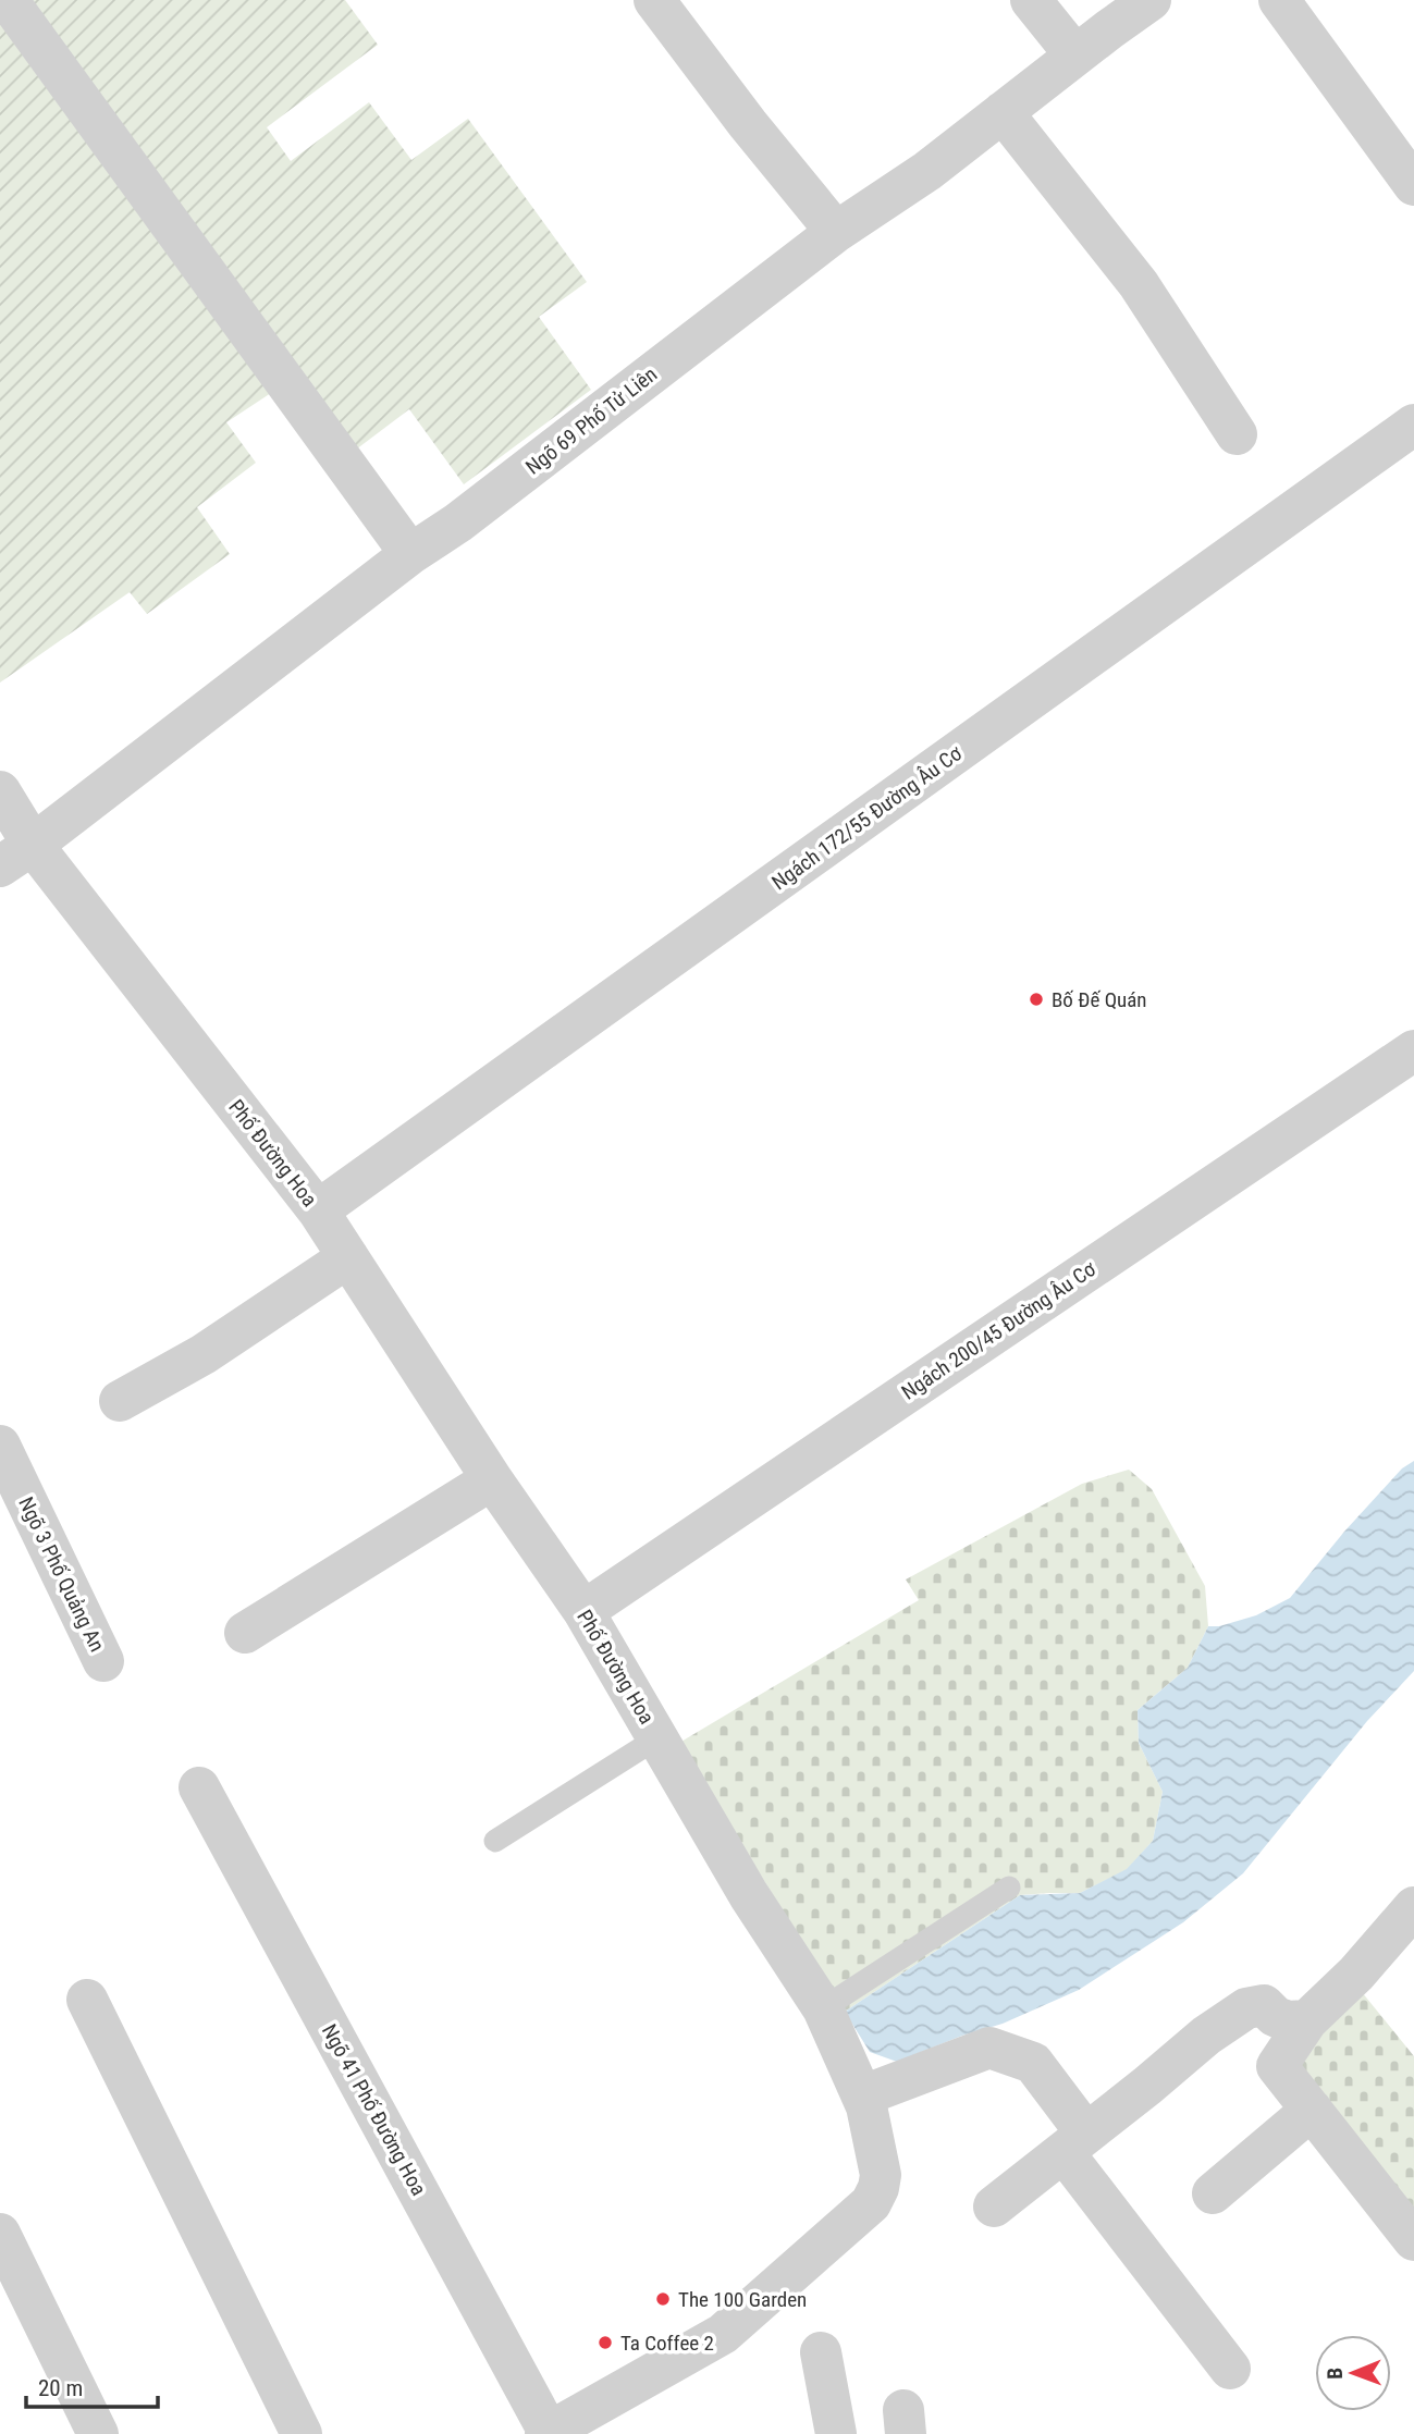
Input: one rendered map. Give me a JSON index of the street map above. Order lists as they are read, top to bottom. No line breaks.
{"streets":{"street":["Ngõ 69 Phố Tử Liên","Ngách 172/55 Đường Âu Cơ","Phố Đường Hoa","Ngách 200/45 Đường Âu Cơ","Ngõ 3 Phố Quảng An","Ngõ 41 Phố Đường Hoa"]},"crossings":[["Ngõ 69 Phố Tử Liên","Phố Đường Hoa"],["Ngách 172/55 Đường Âu Cơ","Phố Đường Hoa"],["Phố Đường Hoa","Ngách 200/45 Đường Âu Cơ"],["Phố Đường Hoa","Ngõ 41 Phố Đường Hoa"]],"places":["Bố Đế Quán","The 100 Garden","Ta Coffee 2"],"scale_bar":"20 m","north":"left"}
